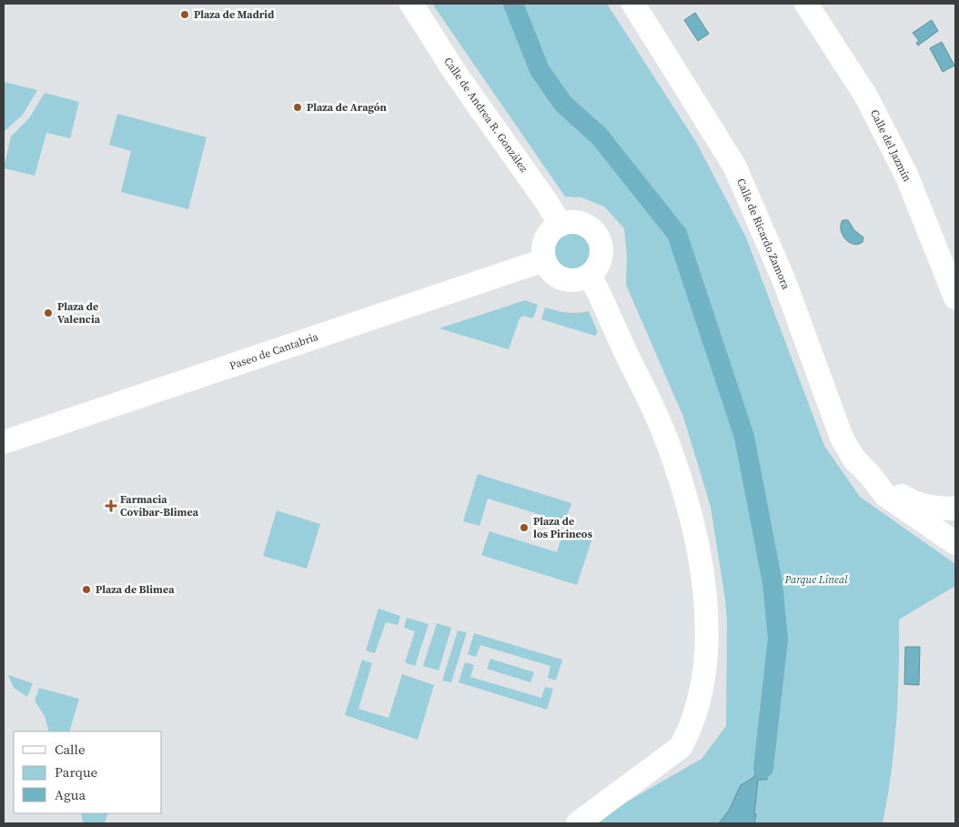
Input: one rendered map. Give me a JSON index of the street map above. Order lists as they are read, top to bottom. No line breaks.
{"streets":{"street":["Calle de Andrea R. González","Calle del Jazmín","Calle de Ricardo Zamora","Paseo de Cantabria"]},"crossings":[["Calle de Andrea R. González","Paseo de Cantabria"]],"parks":["Parque Lineal"],"places":{"other":["Plaza de Madrid","Plaza de Aragón","Plaza de Valencia","Plaza de los Pirineos","Plaza de Blimea"],"health":["Farmacia Covibar-Blimea"]},"legend":["Calle","Parque","Agua"]}
